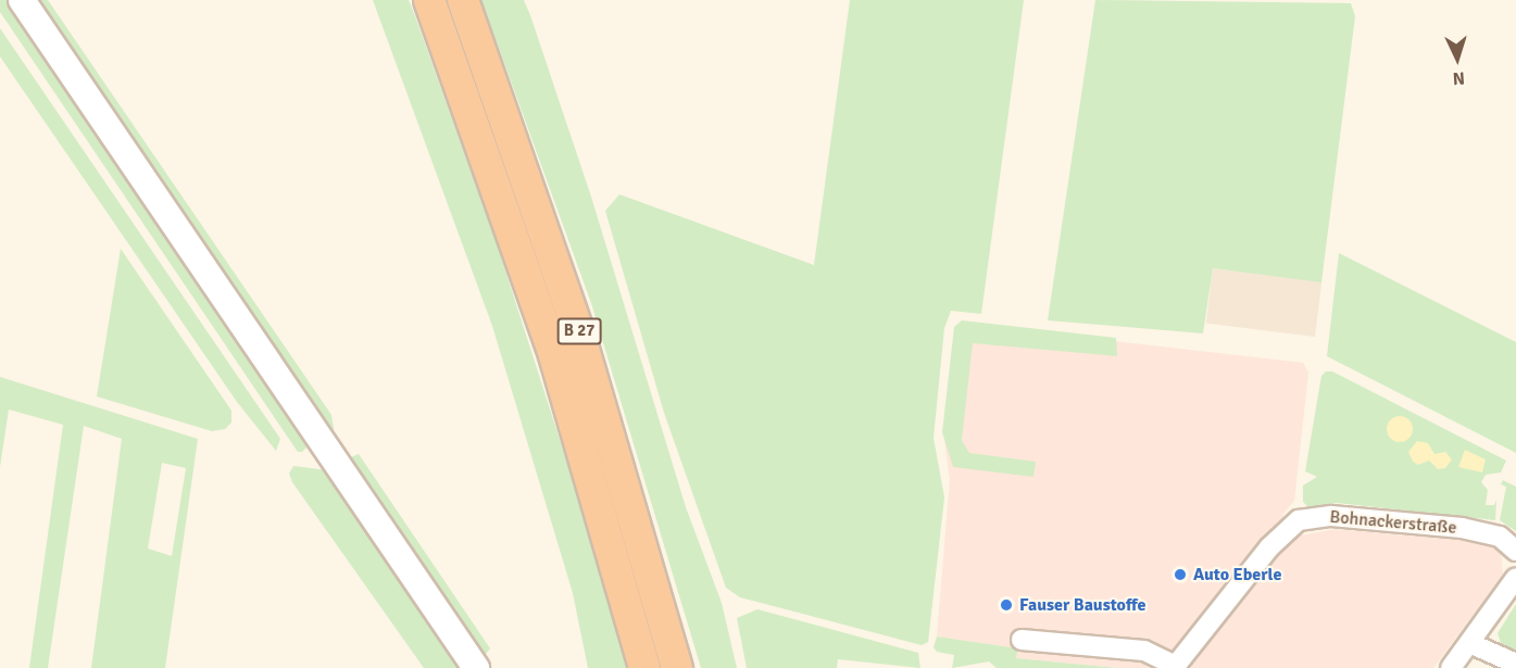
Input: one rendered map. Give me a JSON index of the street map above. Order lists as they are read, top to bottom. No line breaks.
{"streets":{"highway":["B 27"],"street":["Bohnackerstraße"]},"places":["Auto Eberle","Fauser Baustoffe"],"north":"bottom"}
